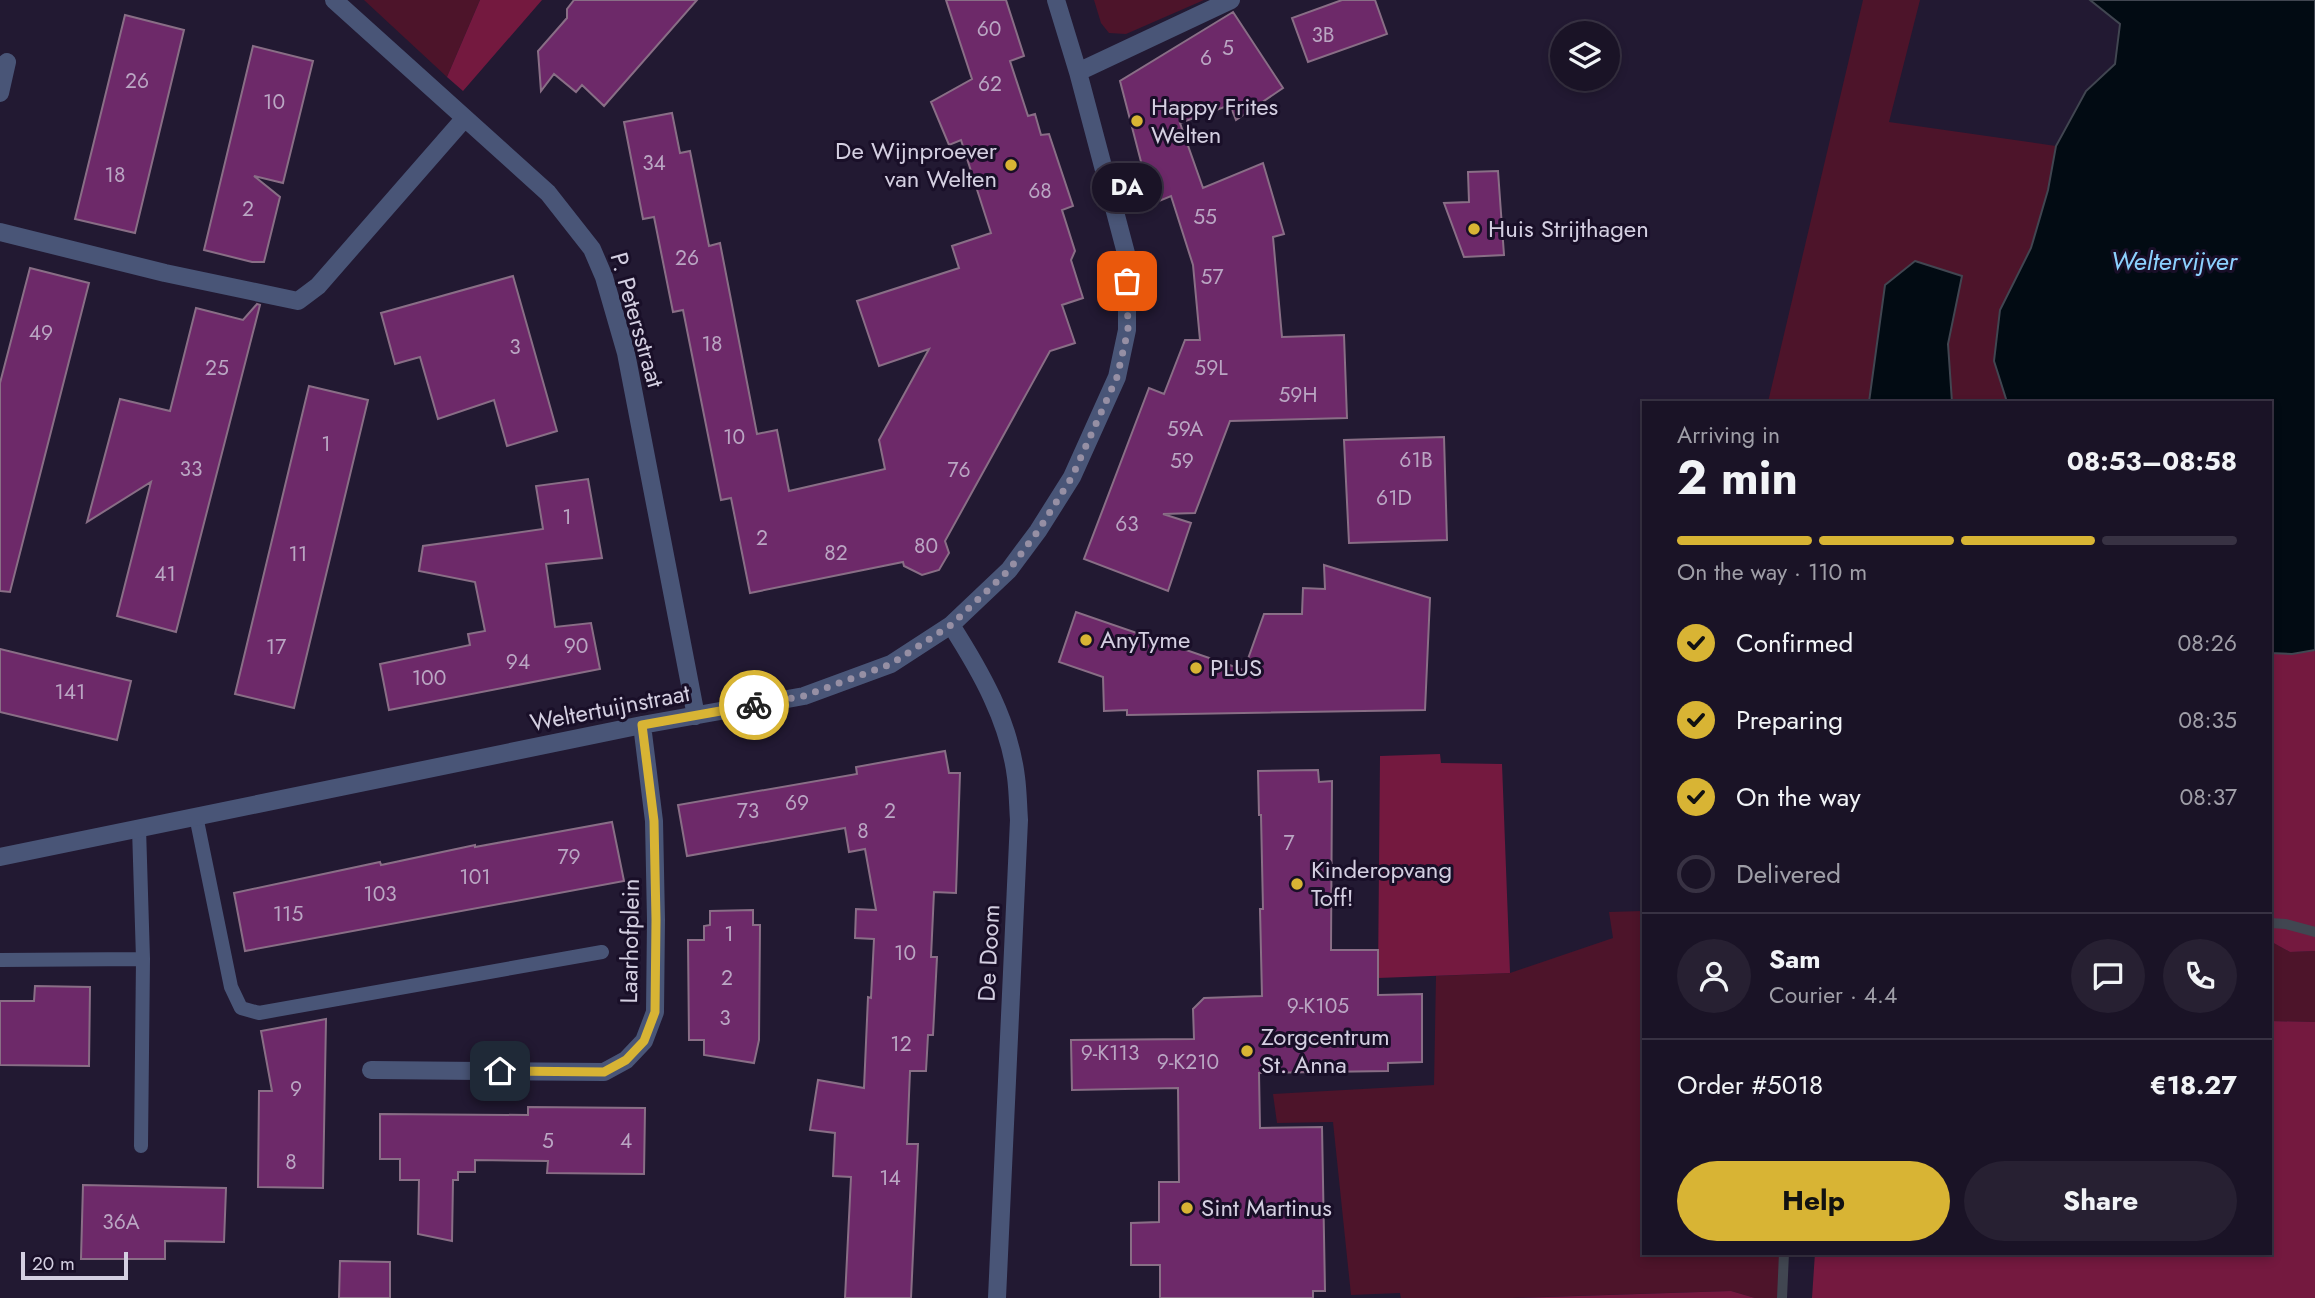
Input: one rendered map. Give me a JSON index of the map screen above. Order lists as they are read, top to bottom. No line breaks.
{"streets":{"street":["P. Petersstraat","Weltertuijnstraat","Laarhofplein","De Doom"]},"crossings":[["P. Petersstraat","Weltertuijnstraat"],["Weltertuijnstraat","Laarhofplein"],["Weltertuijnstraat","De Doom"]],"water":["Weltervijver"],"places":["Happy Frites Welten","De Wijnproever van Welten","Huis Strijthagen","DA","AnyTyme","PLUS","Kinderopvang Toff!","Zorgcentrum St. Anna","Sint Martinus"],"house_numbers":["60","3B","5","6","26","62","10","34","18","68","2","55","26","57","49","18","3","25","59L","59H","59A","10","1","61B","59","33","76","61D","1","63","2","80","82","11","41","90","17","94","100","141","69","73","2","8","7","79","101","103","115","1","10","2","9-K105","3","12","9-K113","9-K210","9","5","4","8","14","36A"],"scale_bar":"20 m","page":{"bubble":"DA","heading":["2 min","Arriving in","08:53–08:58"],"panel":["Sam","Courier · 4.4","Order #5018","€18.27"],"bar":"On the way · 110 m","list":[["Confirmed","08:26"],["Preparing","08:35"],["On the way","08:37"],"Delivered"],"buttons":["Help","Share"],"scale":"20 m"}}
